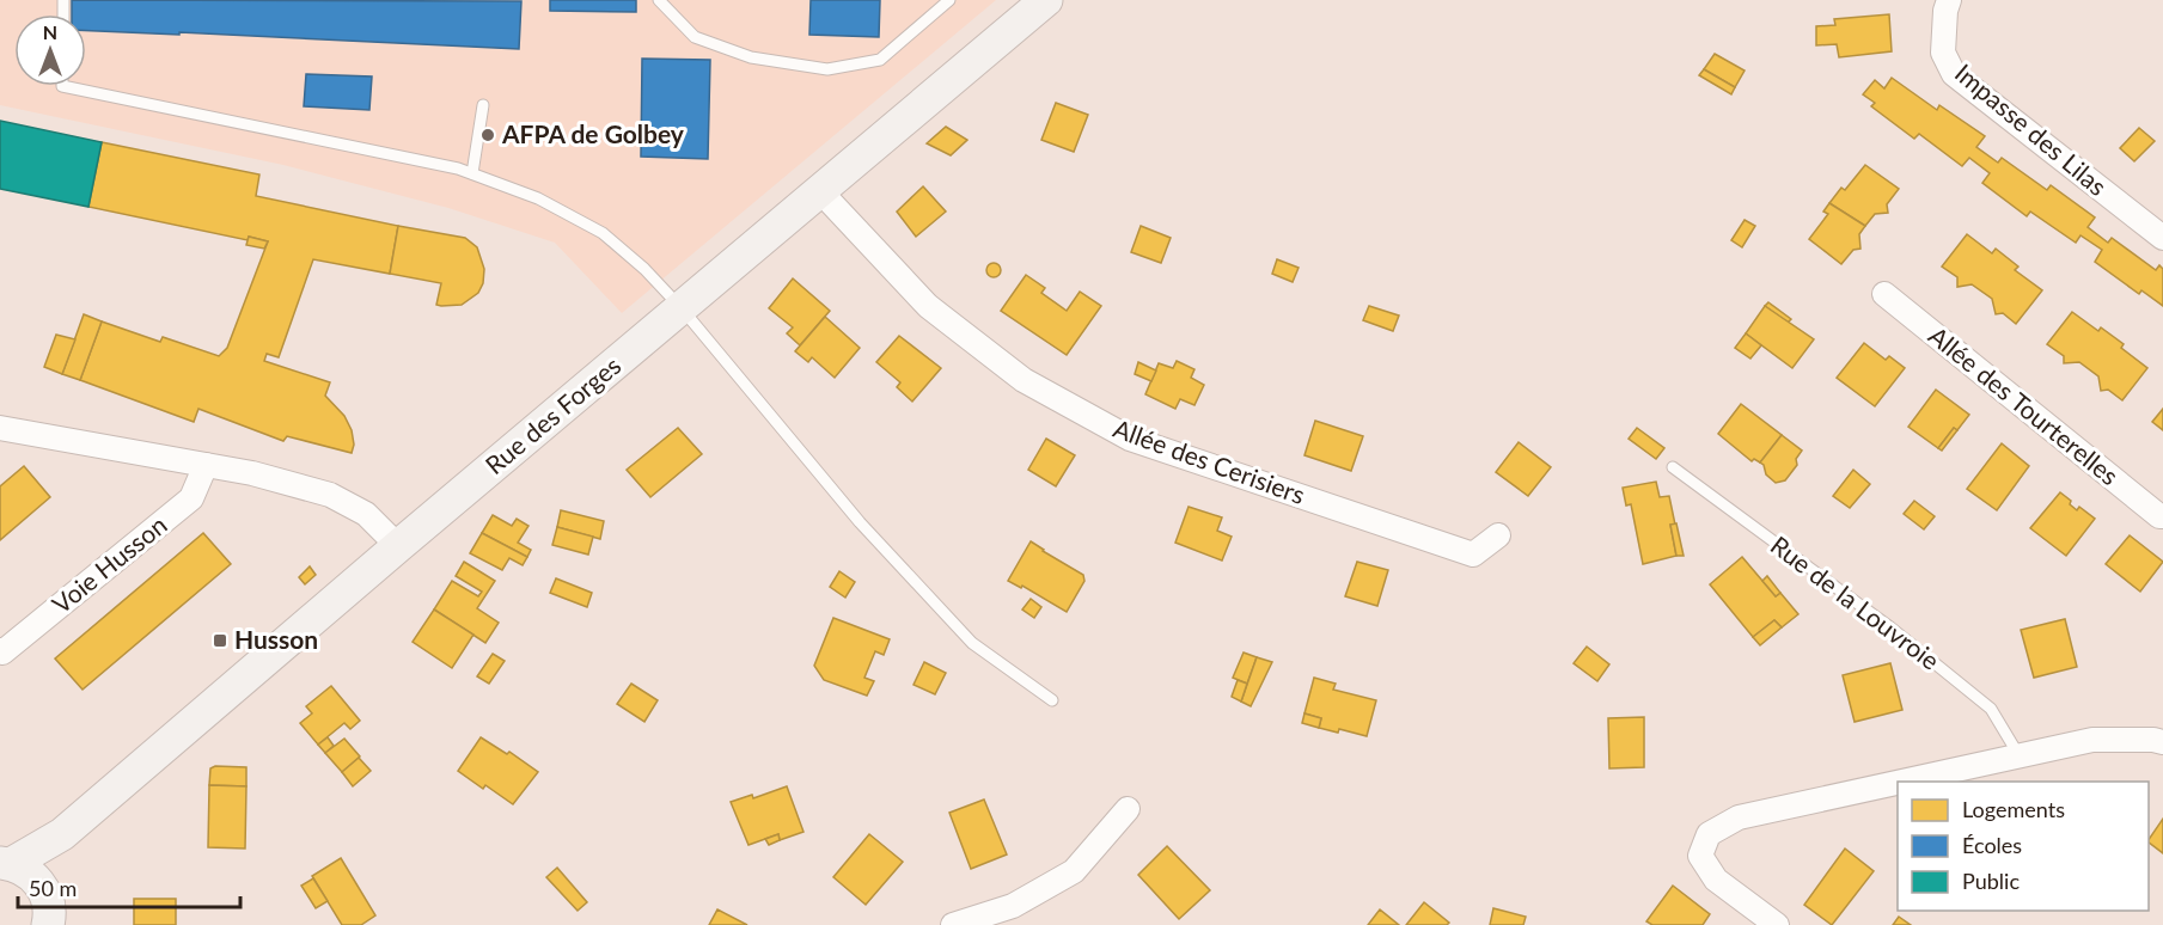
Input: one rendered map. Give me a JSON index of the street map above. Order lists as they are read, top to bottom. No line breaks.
{"streets":{"main road":["Rue des Forges"],"street":["Impasse des Lilas","Allée des Tourterelles","Allée des Cerisiers","Voie Husson"],"lane":["Rue de la Louvroie"]},"crossings":[["Rue des Forges","Allée des Cerisiers"]],"places":{"other":["AFPA de Golbey"],"transit":["Husson"]},"legend":["Logements","Écoles","Public"],"scale_bar":"50 m","north":"top"}
